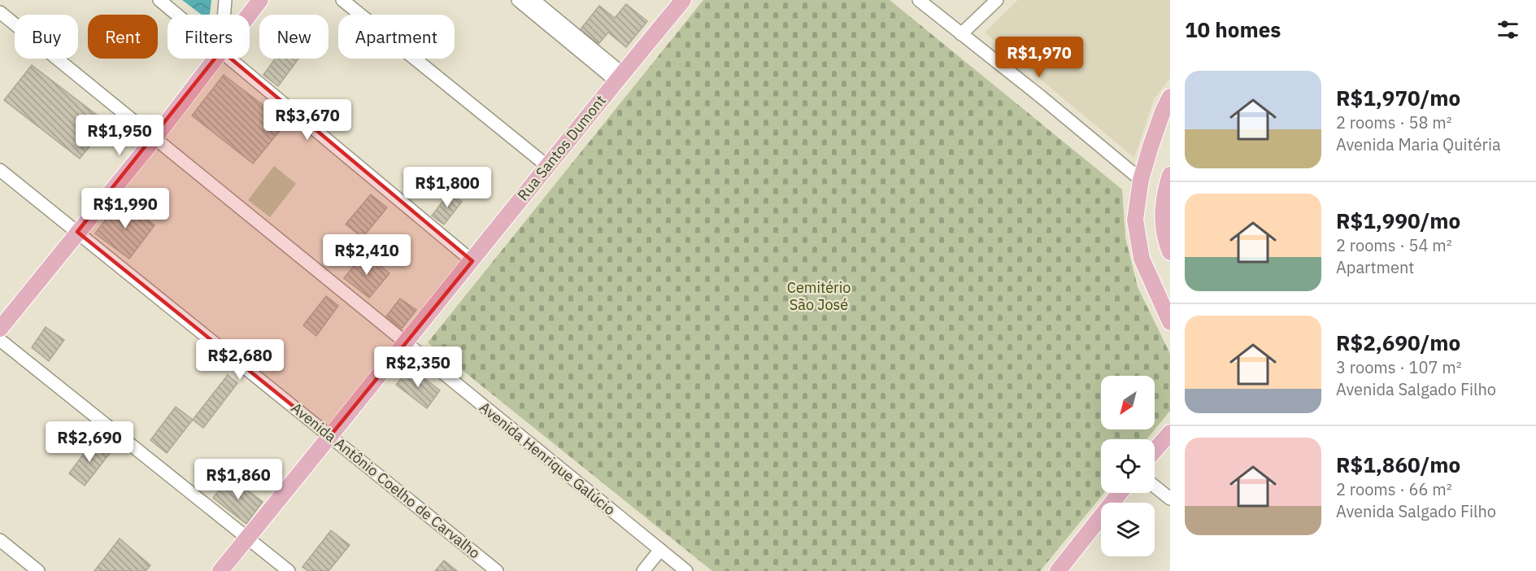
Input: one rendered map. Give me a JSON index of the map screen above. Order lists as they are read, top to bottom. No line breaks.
{"streets":{"main road":["Rua Santos Dumont"],"street":["Avenida Henrique Galúcio","Avenida Antônio Coelho de Carvalho"]},"crossings":[["Rua Santos Dumont","Avenida Henrique Galúcio"],["Rua Santos Dumont","Avenida Antônio Coelho de Carvalho"]],"parks":["Cemitério São José"],"north":"bottom left","page":{"heading":"10 homes","chip":["Buy","Rent","Filters","New","Apartment"],"price":["R$1,970","R$3,670","R$1,950","R$1,800","R$1,990","R$2,410","R$2,680","R$2,350","R$2,690","R$1,860"],"list":[{"name":"R$1,970/mo","note":"2 rooms · 58 m² · Avenida Maria Quitéria"},{"name":"R$1,990/mo","note":"2 rooms · 54 m² · Apartment"},{"name":"R$2,690/mo","note":"3 rooms · 107 m² · Avenida Salgado Filho"},{"name":"R$1,860/mo","note":"2 rooms · 66 m² · Avenida Salgado Filho"}]}}
